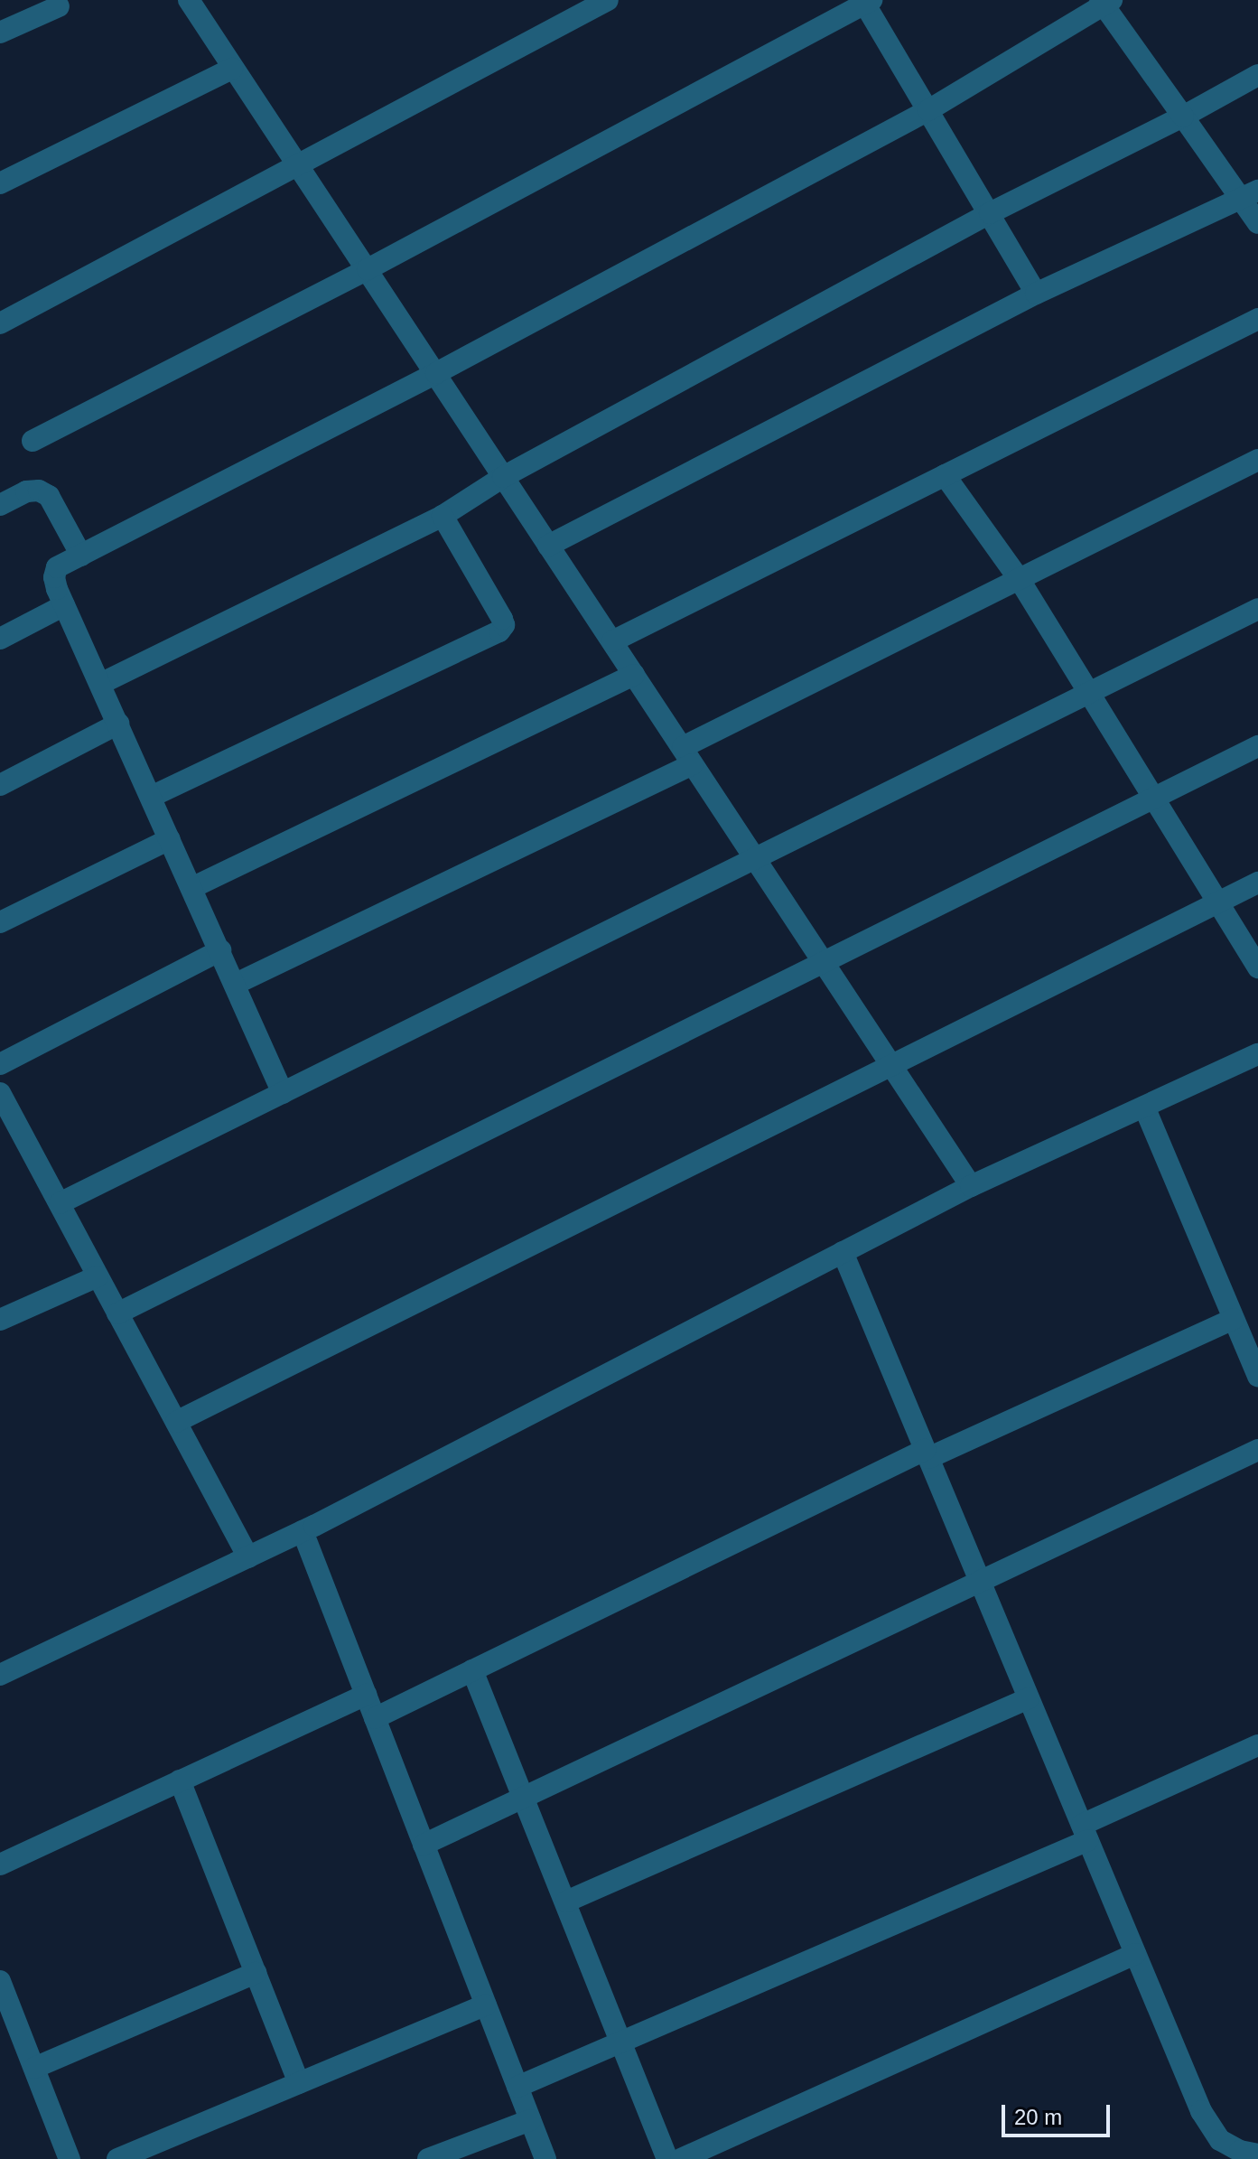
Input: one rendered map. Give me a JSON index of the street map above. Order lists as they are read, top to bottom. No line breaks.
{"scale_bar":"20 m"}
